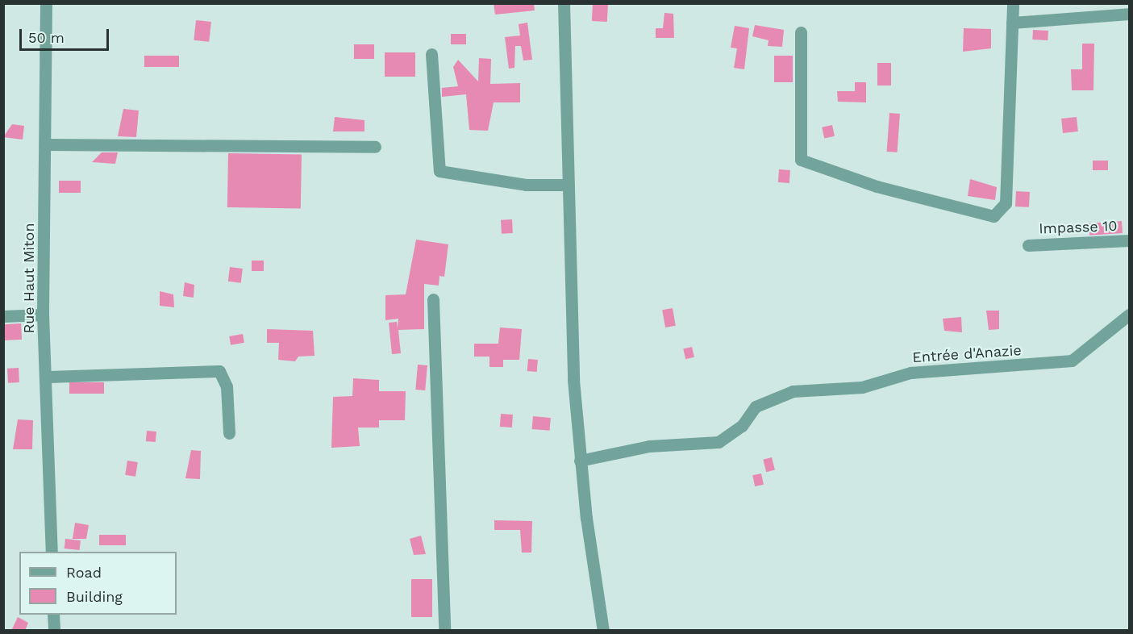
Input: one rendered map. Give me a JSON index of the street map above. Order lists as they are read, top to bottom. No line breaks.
{"streets":{"street":["Impasse 10","Rue Haut Miton","Entrée d'Anazie"]},"legend":["Road","Building"],"scale_bar":"50 m"}
